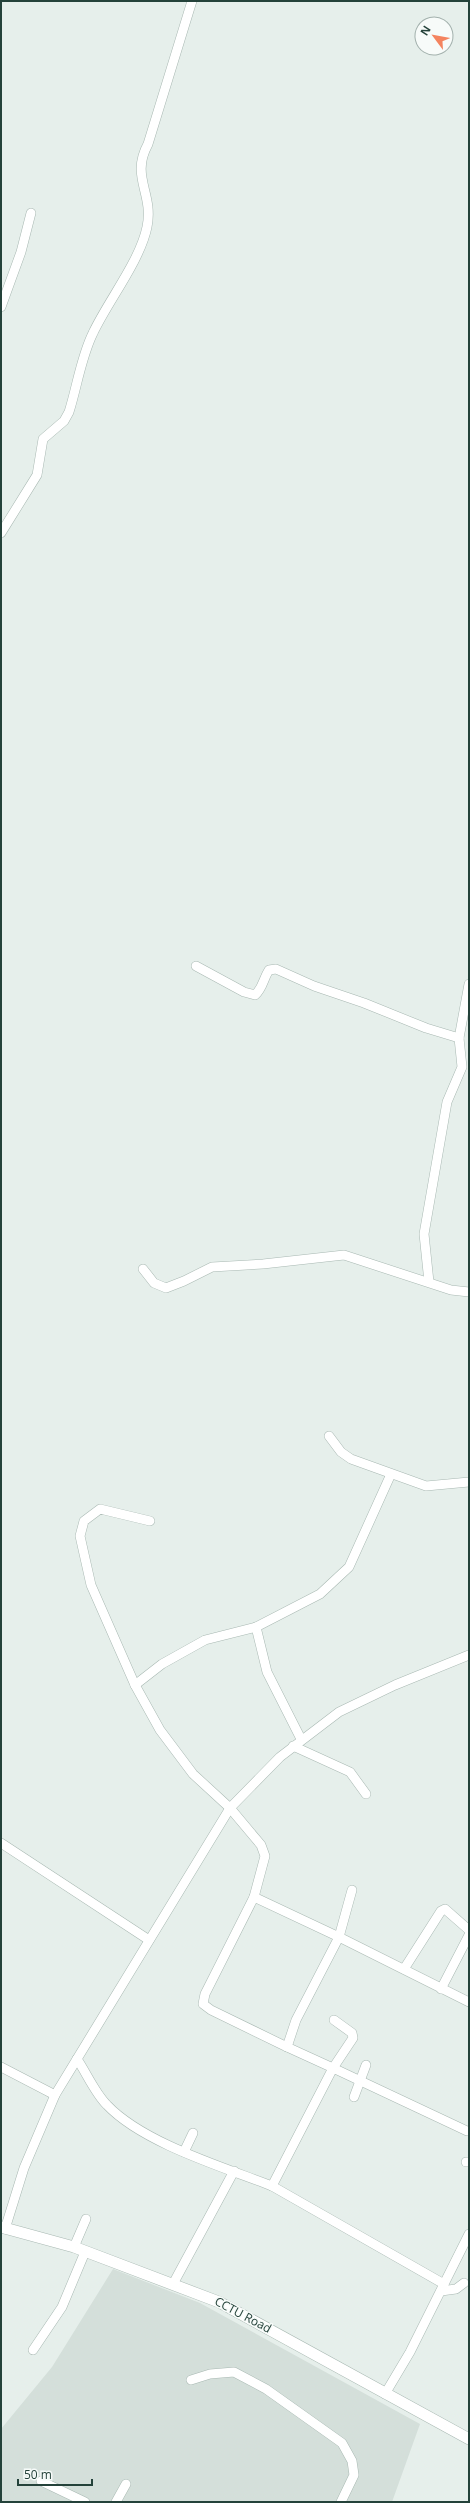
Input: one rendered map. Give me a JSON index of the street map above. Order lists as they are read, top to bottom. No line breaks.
{"streets":{"street":["CCTU Road"]},"scale_bar":"50 m","north":"top left"}
